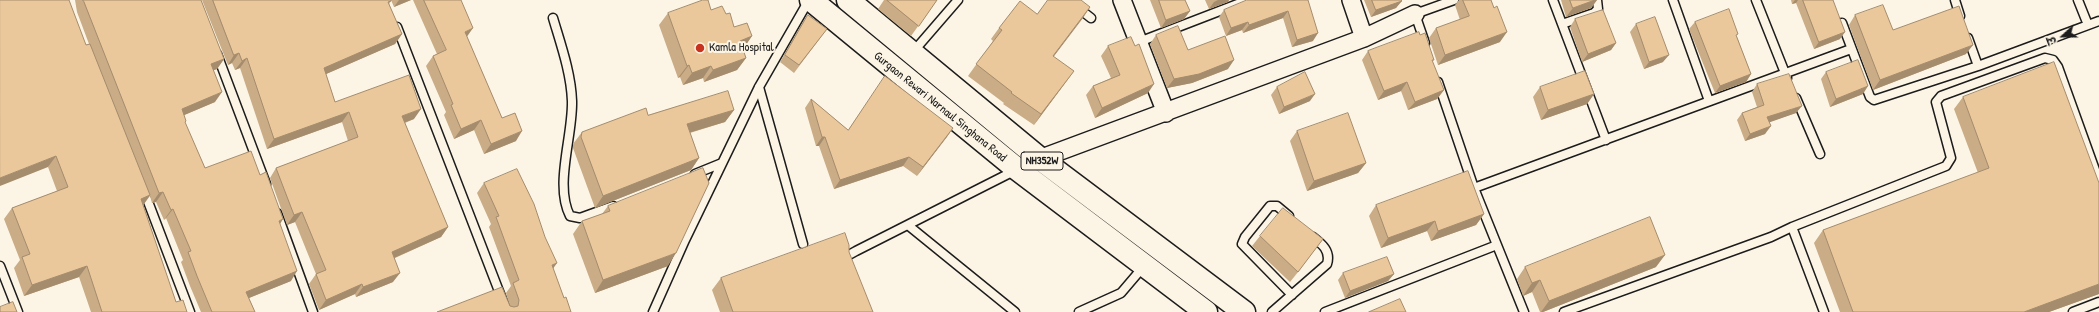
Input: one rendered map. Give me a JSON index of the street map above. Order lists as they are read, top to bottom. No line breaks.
{"streets":{"highway":["Gurgaon Rewari Narnaul Singhana Road","NH352W"]},"crossings":[["Gurgaon Rewari Narnaul Singhana Road","NH352W"]],"places":["Kamla Hospital"],"north":"left"}
